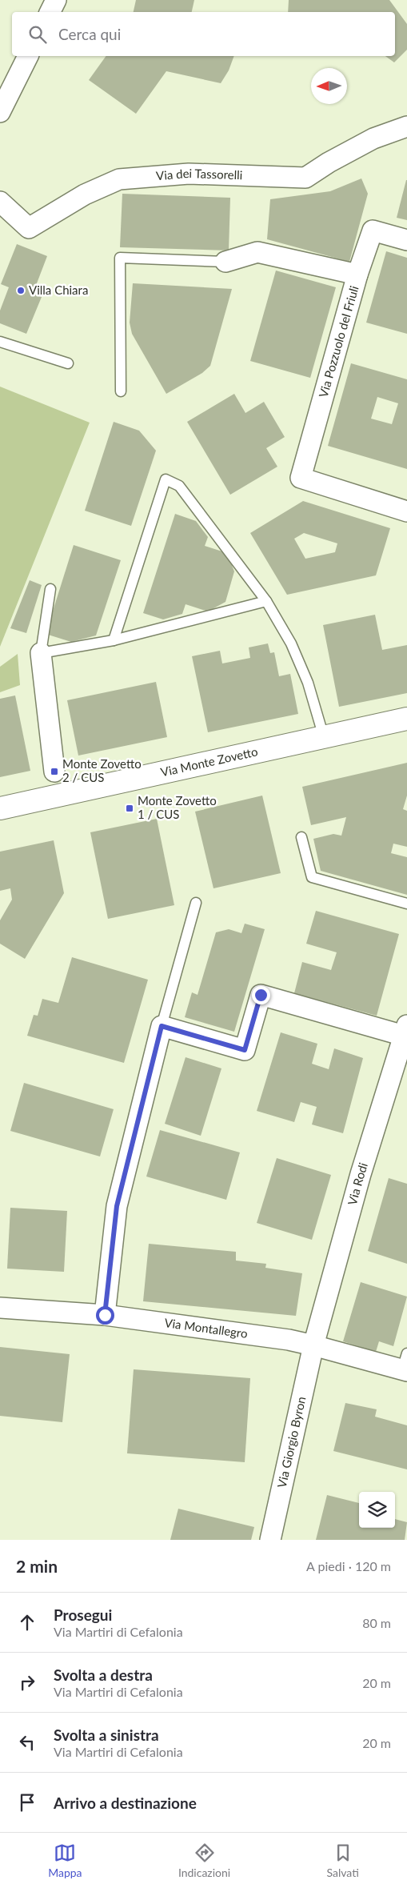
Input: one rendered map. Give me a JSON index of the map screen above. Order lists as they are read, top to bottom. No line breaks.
{"streets":{"street":["Via dei Tassorelli","Via Pozzuolo del Friuli","Via Monte Zovetto","Via Rodi","Via Montallegro","Via Giorgio Byron"]},"crossings":[["Via Rodi","Via Montallegro"],["Via Rodi","Via Giorgio Byron"],["Via Montallegro","Via Giorgio Byron"]],"places":{"other":["Villa Chiara"],"transit":["Monte Zovetto 2 / CUS","Monte Zovetto 1 / CUS"]},"north":"left","page":{"search":"Cerca qui","heading":["2 min","A piedi · 120 m"],"list":[["Prosegui","Via Martiri di Cefalonia","80 m"],["Svolta a destra","Via Martiri di Cefalonia","20 m"],["Svolta a sinistra","Via Martiri di Cefalonia","20 m"],"Arrivo a destinazione"],"nav":["Mappa","Indicazioni","Salvati"]}}
